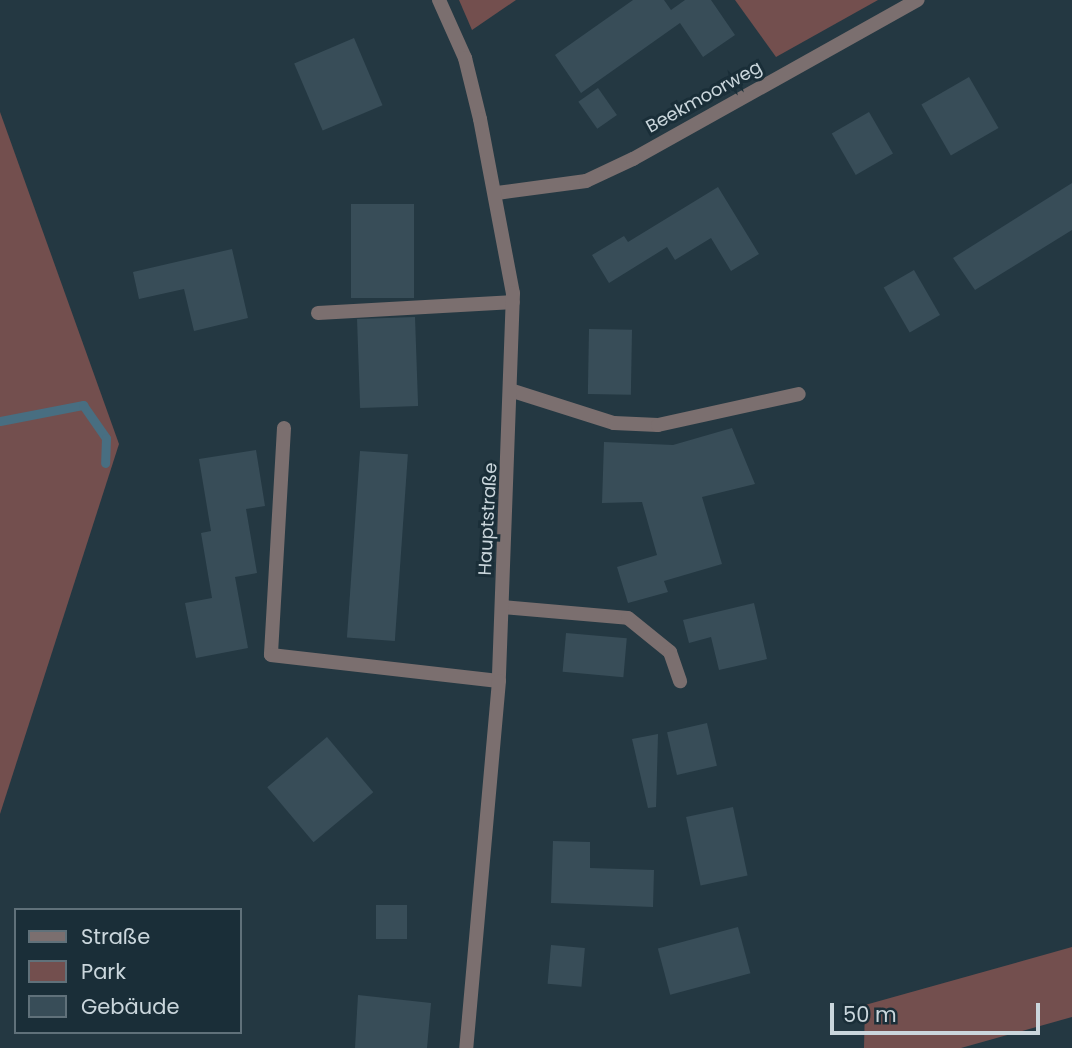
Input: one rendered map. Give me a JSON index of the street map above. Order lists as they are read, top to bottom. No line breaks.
{"streets":{"street":["Beekmoorweg","Hauptstraße"]},"crossings":[["Beekmoorweg","Hauptstraße"]],"legend":["Straße","Park","Gebäude"],"scale_bar":"50 m"}
